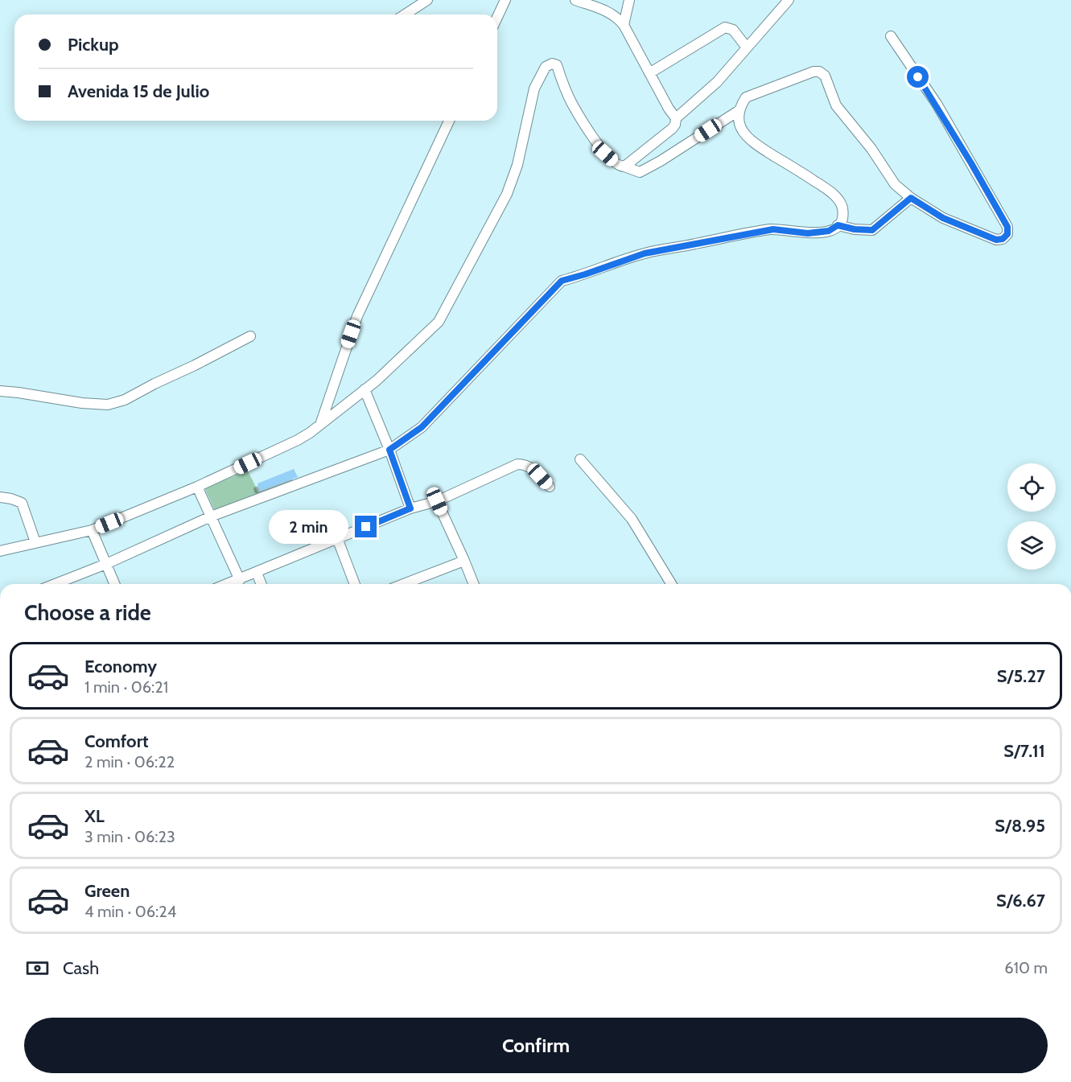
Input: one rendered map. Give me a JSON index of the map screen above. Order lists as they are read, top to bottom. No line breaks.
{"page":{"banner":["Pickup","Avenida 15 de Julio"],"bubble":"2 min","heading":"Choose a ride","list":[{"name":"Economy","note":"1 min · 06:21","value":"S/5.27"},{"name":"Comfort","note":"2 min · 06:22","value":"S/7.11"},{"name":"XL","note":"3 min · 06:23","value":"S/8.95"},{"name":"Green","note":"4 min · 06:24","value":"S/6.67"}],"pay":["Cash","610 m"],"buttons":"Confirm"}}
